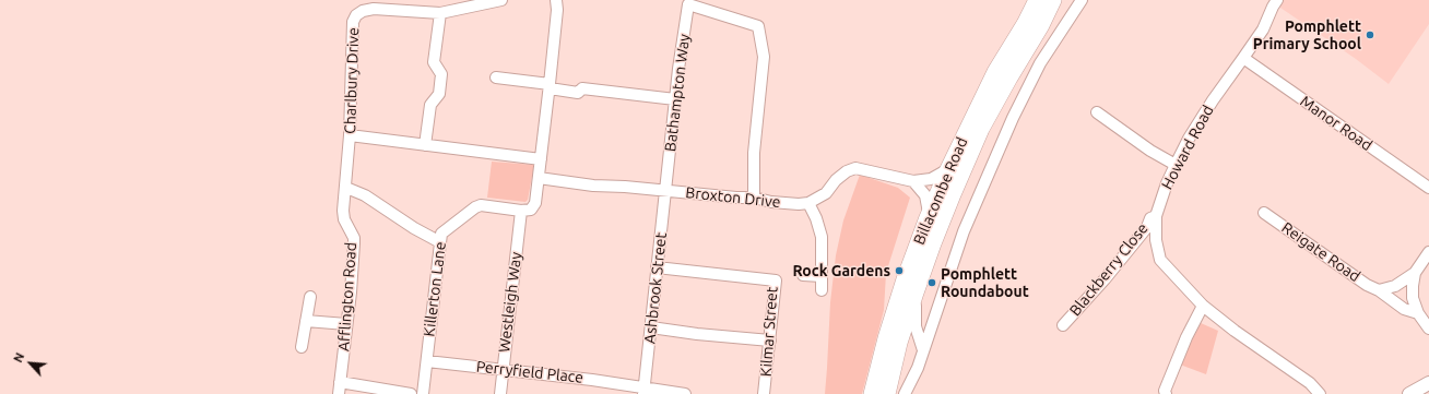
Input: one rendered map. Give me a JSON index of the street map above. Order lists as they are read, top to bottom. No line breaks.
{"streets":{"main road":["Billacombe Road"],"street":["Charlbury Drive","Bathampton Way","Manor Road","Howard Road","Broxton Drive","Reigate Road","Blackberry Close","Ashbrook Street","Killerton Lane","Afflington Road","Westleigh Way","Kilmar Street","Perryfield Place"]},"crossings":[["Charlbury Drive","Afflington Road"],["Bathampton Way","Broxton Drive"],["Bathampton Way","Ashbrook Street"],["Manor Road","Howard Road"],["Howard Road","Blackberry Close"],["Broxton Drive","Ashbrook Street"],["Ashbrook Street","Kilmar Street"],["Ashbrook Street","Perryfield Place"],["Killerton Lane","Westleigh Way"],["Killerton Lane","Perryfield Place"],["Westleigh Way","Perryfield Place"]],"places":["Pomphlett Primary School","Rock Gardens","Pomphlett Roundabout"],"north":"top left"}
